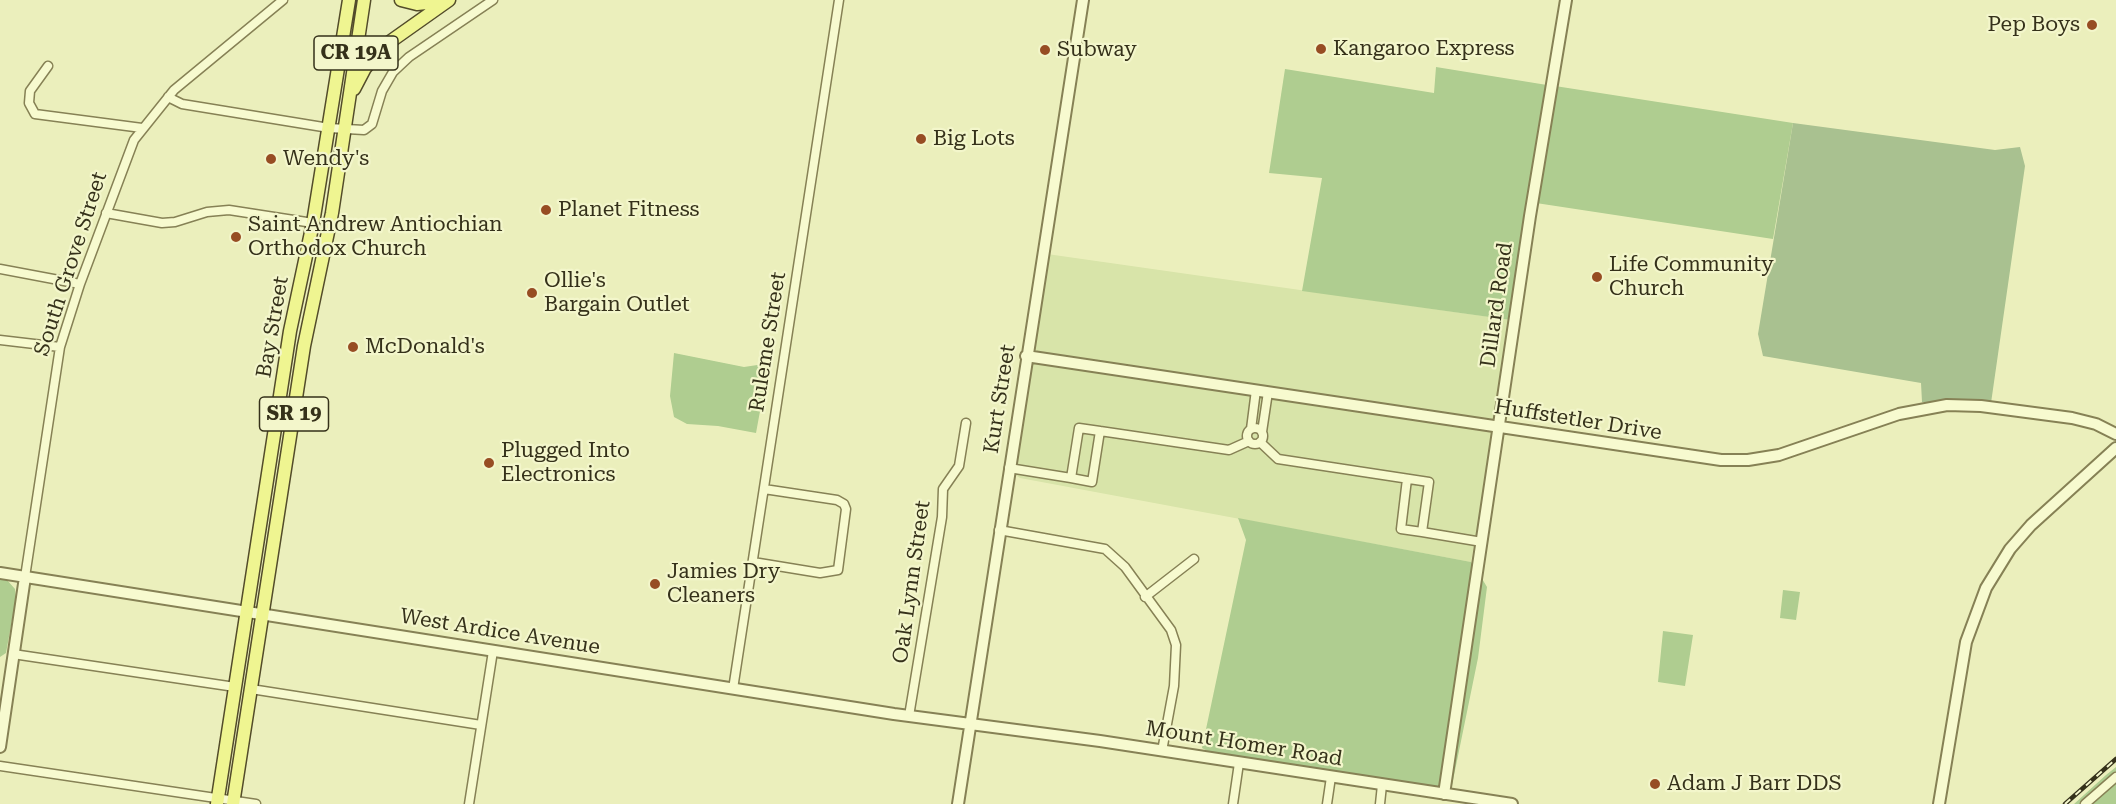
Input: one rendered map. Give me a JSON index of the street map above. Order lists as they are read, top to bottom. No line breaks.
{"streets":{"main road":["CR 19A","Bay Street","SR 19"],"street":["South Grove Street","Dillard Road","Ruleme Street","Kurt Street","Huffstetler Drive","Oak Lynn Street","West Ardice Avenue","Mount Homer Road"]},"crossings":[["South Grove Street","West Ardice Avenue"],["Dillard Road","Huffstetler Drive"],["Dillard Road","Mount Homer Road"],["Bay Street","SR 19"],["Bay Street","West Ardice Avenue"],["Ruleme Street","West Ardice Avenue"],["Kurt Street","Huffstetler Drive"],["Kurt Street","West Ardice Avenue"],["Kurt Street","Mount Homer Road"],["Oak Lynn Street","West Ardice Avenue"],["West Ardice Avenue","Mount Homer Road"]],"places":["Pep Boys","Kangaroo Express","Subway","Big Lots","Wendy's","Planet Fitness","Saint Andrew Antiochian Orthodox Church","Life Community Church","Ollie's Bargain Outlet","McDonald's","Plugged Into Electronics","Jamies Dry Cleaners","Adam J Barr DDS"]}
